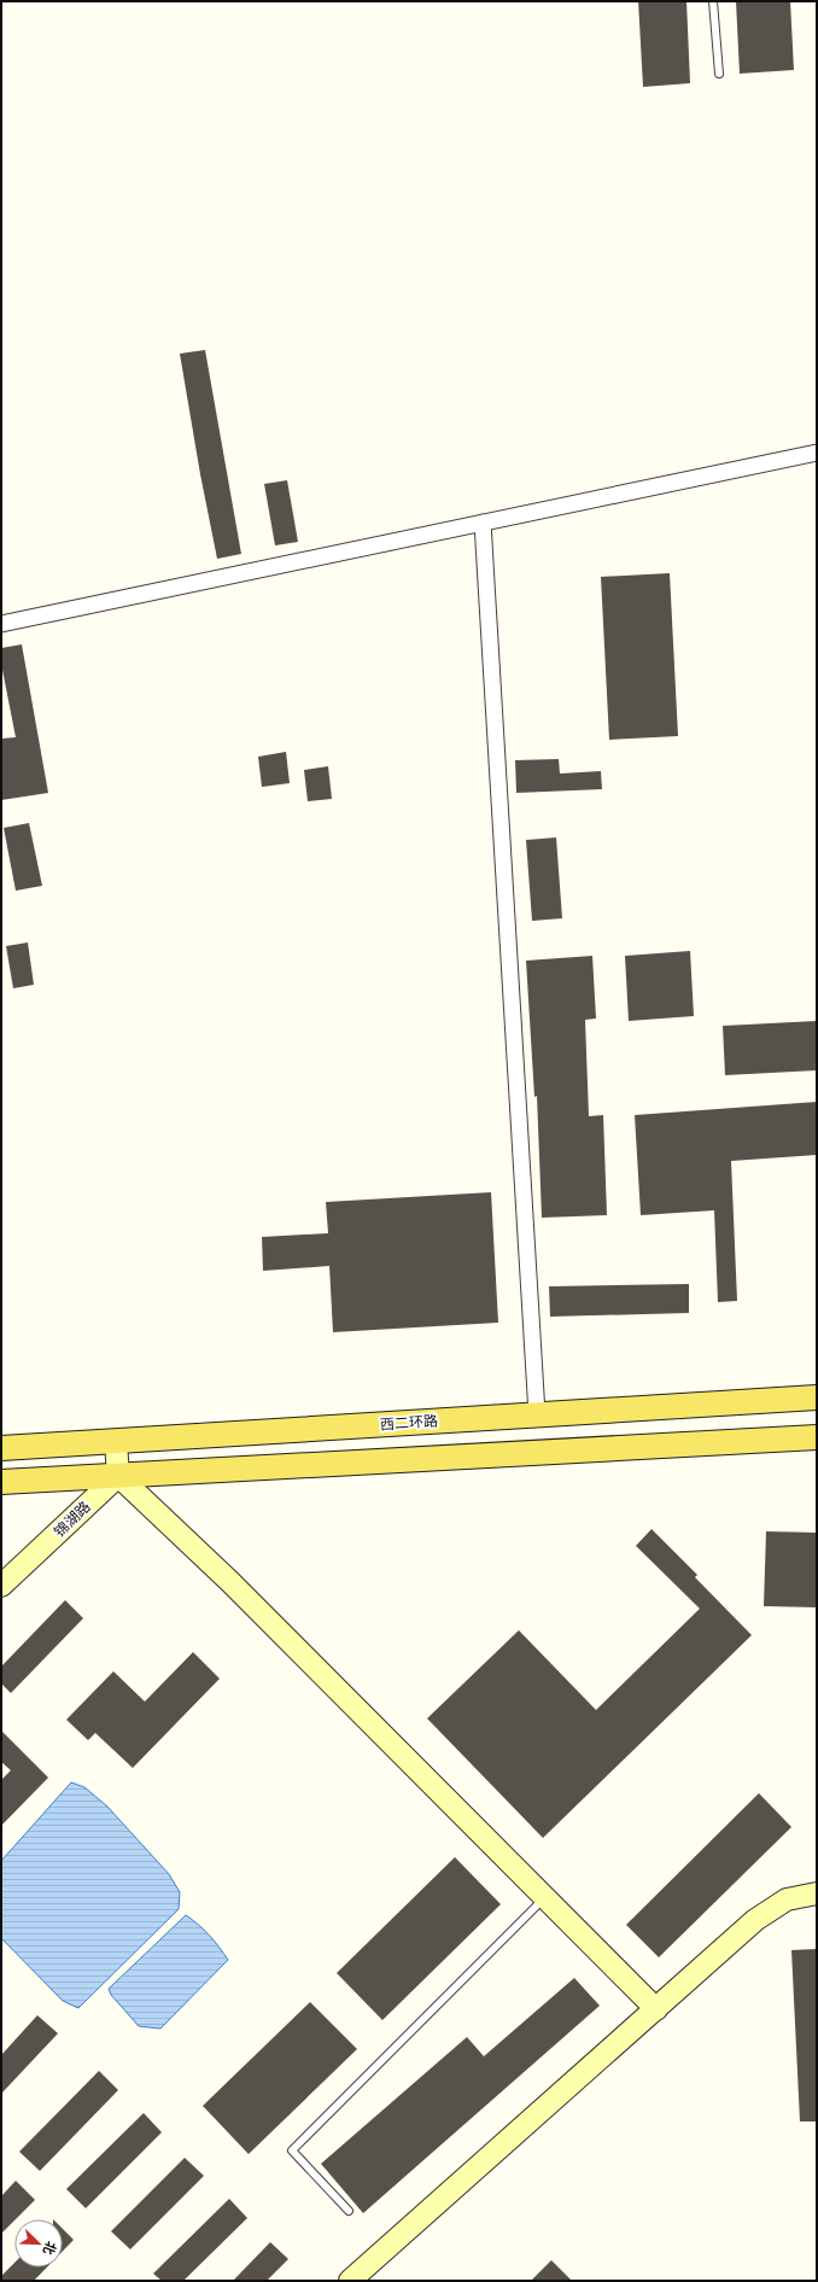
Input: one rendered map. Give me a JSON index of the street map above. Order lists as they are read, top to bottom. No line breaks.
{"streets":{"main road":["西二环路"],"street":["锦湖路"]},"north":"bottom right"}
